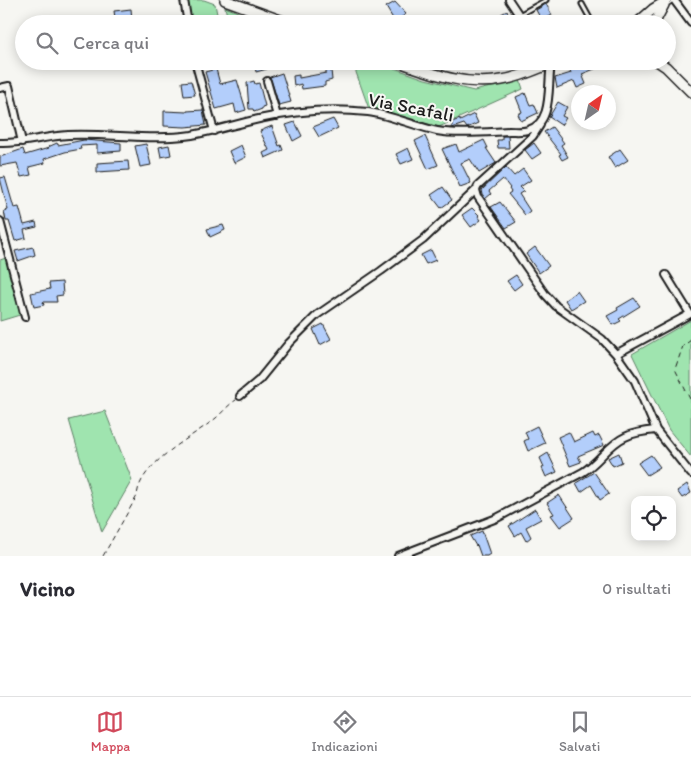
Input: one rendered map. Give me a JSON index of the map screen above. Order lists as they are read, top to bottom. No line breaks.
{"streets":{"street":["Via Scafali"]},"north":"top right","page":{"search":"Cerca qui","heading":["Vicino","0 risultati"],"nav":["Mappa","Indicazioni","Salvati"]}}
